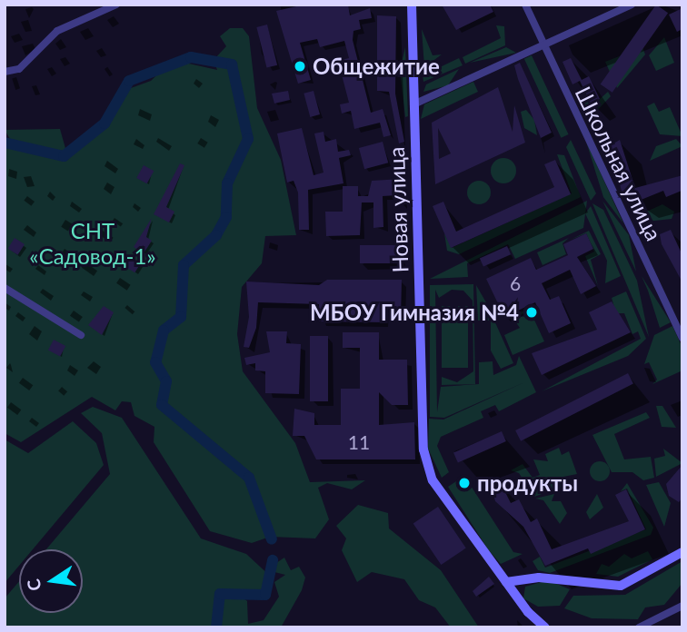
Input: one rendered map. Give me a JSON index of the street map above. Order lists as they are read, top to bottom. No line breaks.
{"streets":{"street":["Школьная улица","Новая улица"]},"parks":["СНТ «Садовод-1»"],"places":["Общежитие","МБОУ Гимназия №4","продукты"],"house_numbers":["6","11"],"north":"left"}
